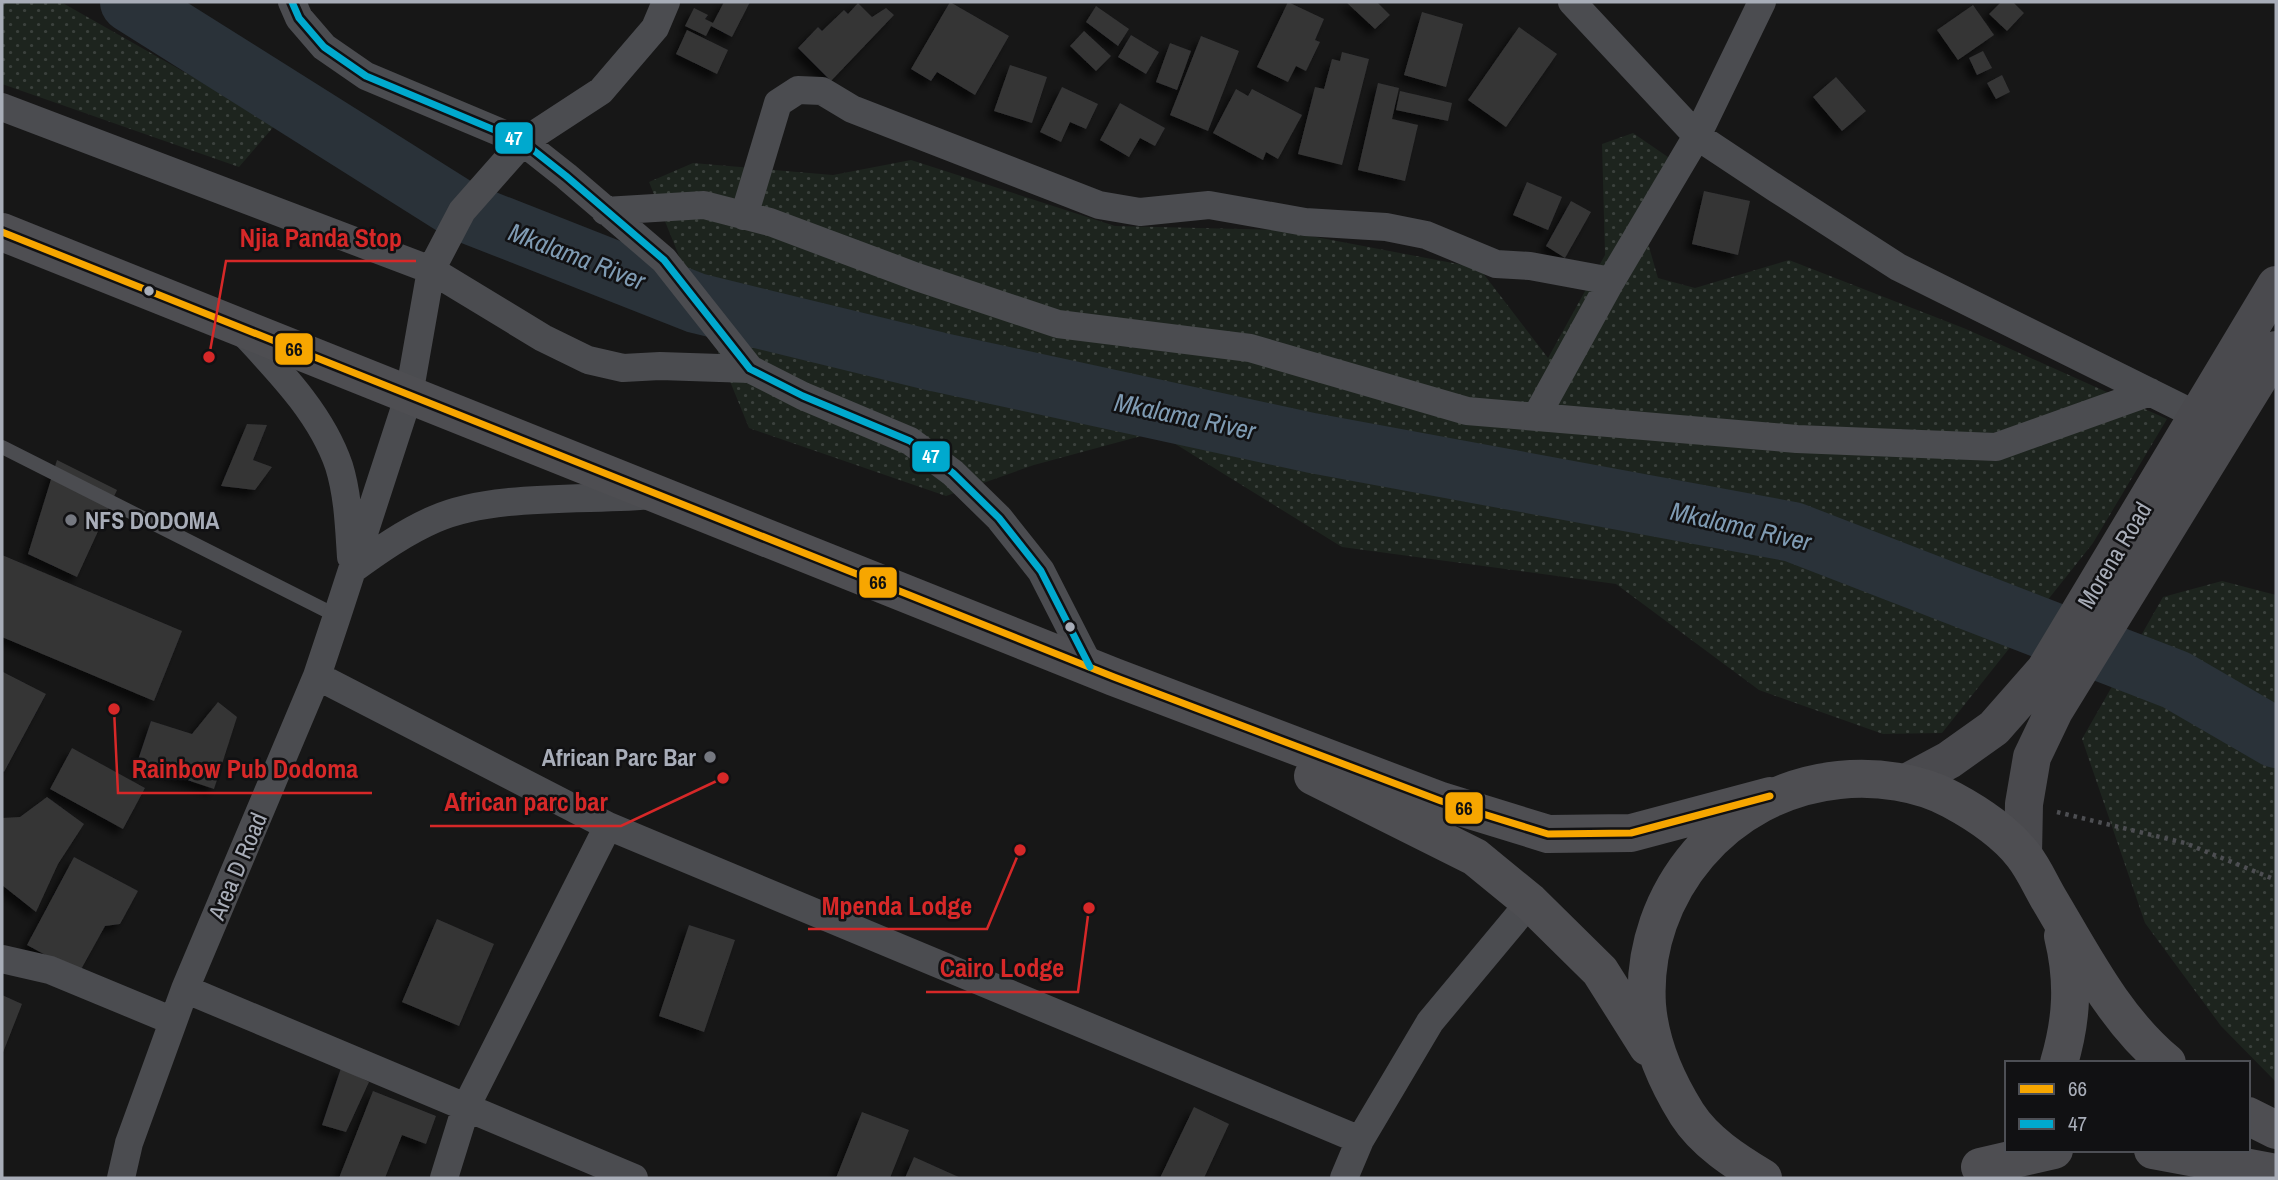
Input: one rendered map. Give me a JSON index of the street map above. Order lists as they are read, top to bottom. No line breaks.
{"streets":{"main road":["Morena Road"],"street":["Area D Road"]},"water":["Mkalama River"],"places":["Njia Panda Stop","NFS DODOMA","Rainbow Pub Dodoma","African Parc Bar","African parc bar","Mpenda Lodge","Cairo Lodge"],"lines":["transit line 47","transit line 66"],"legend":["66","47"]}
